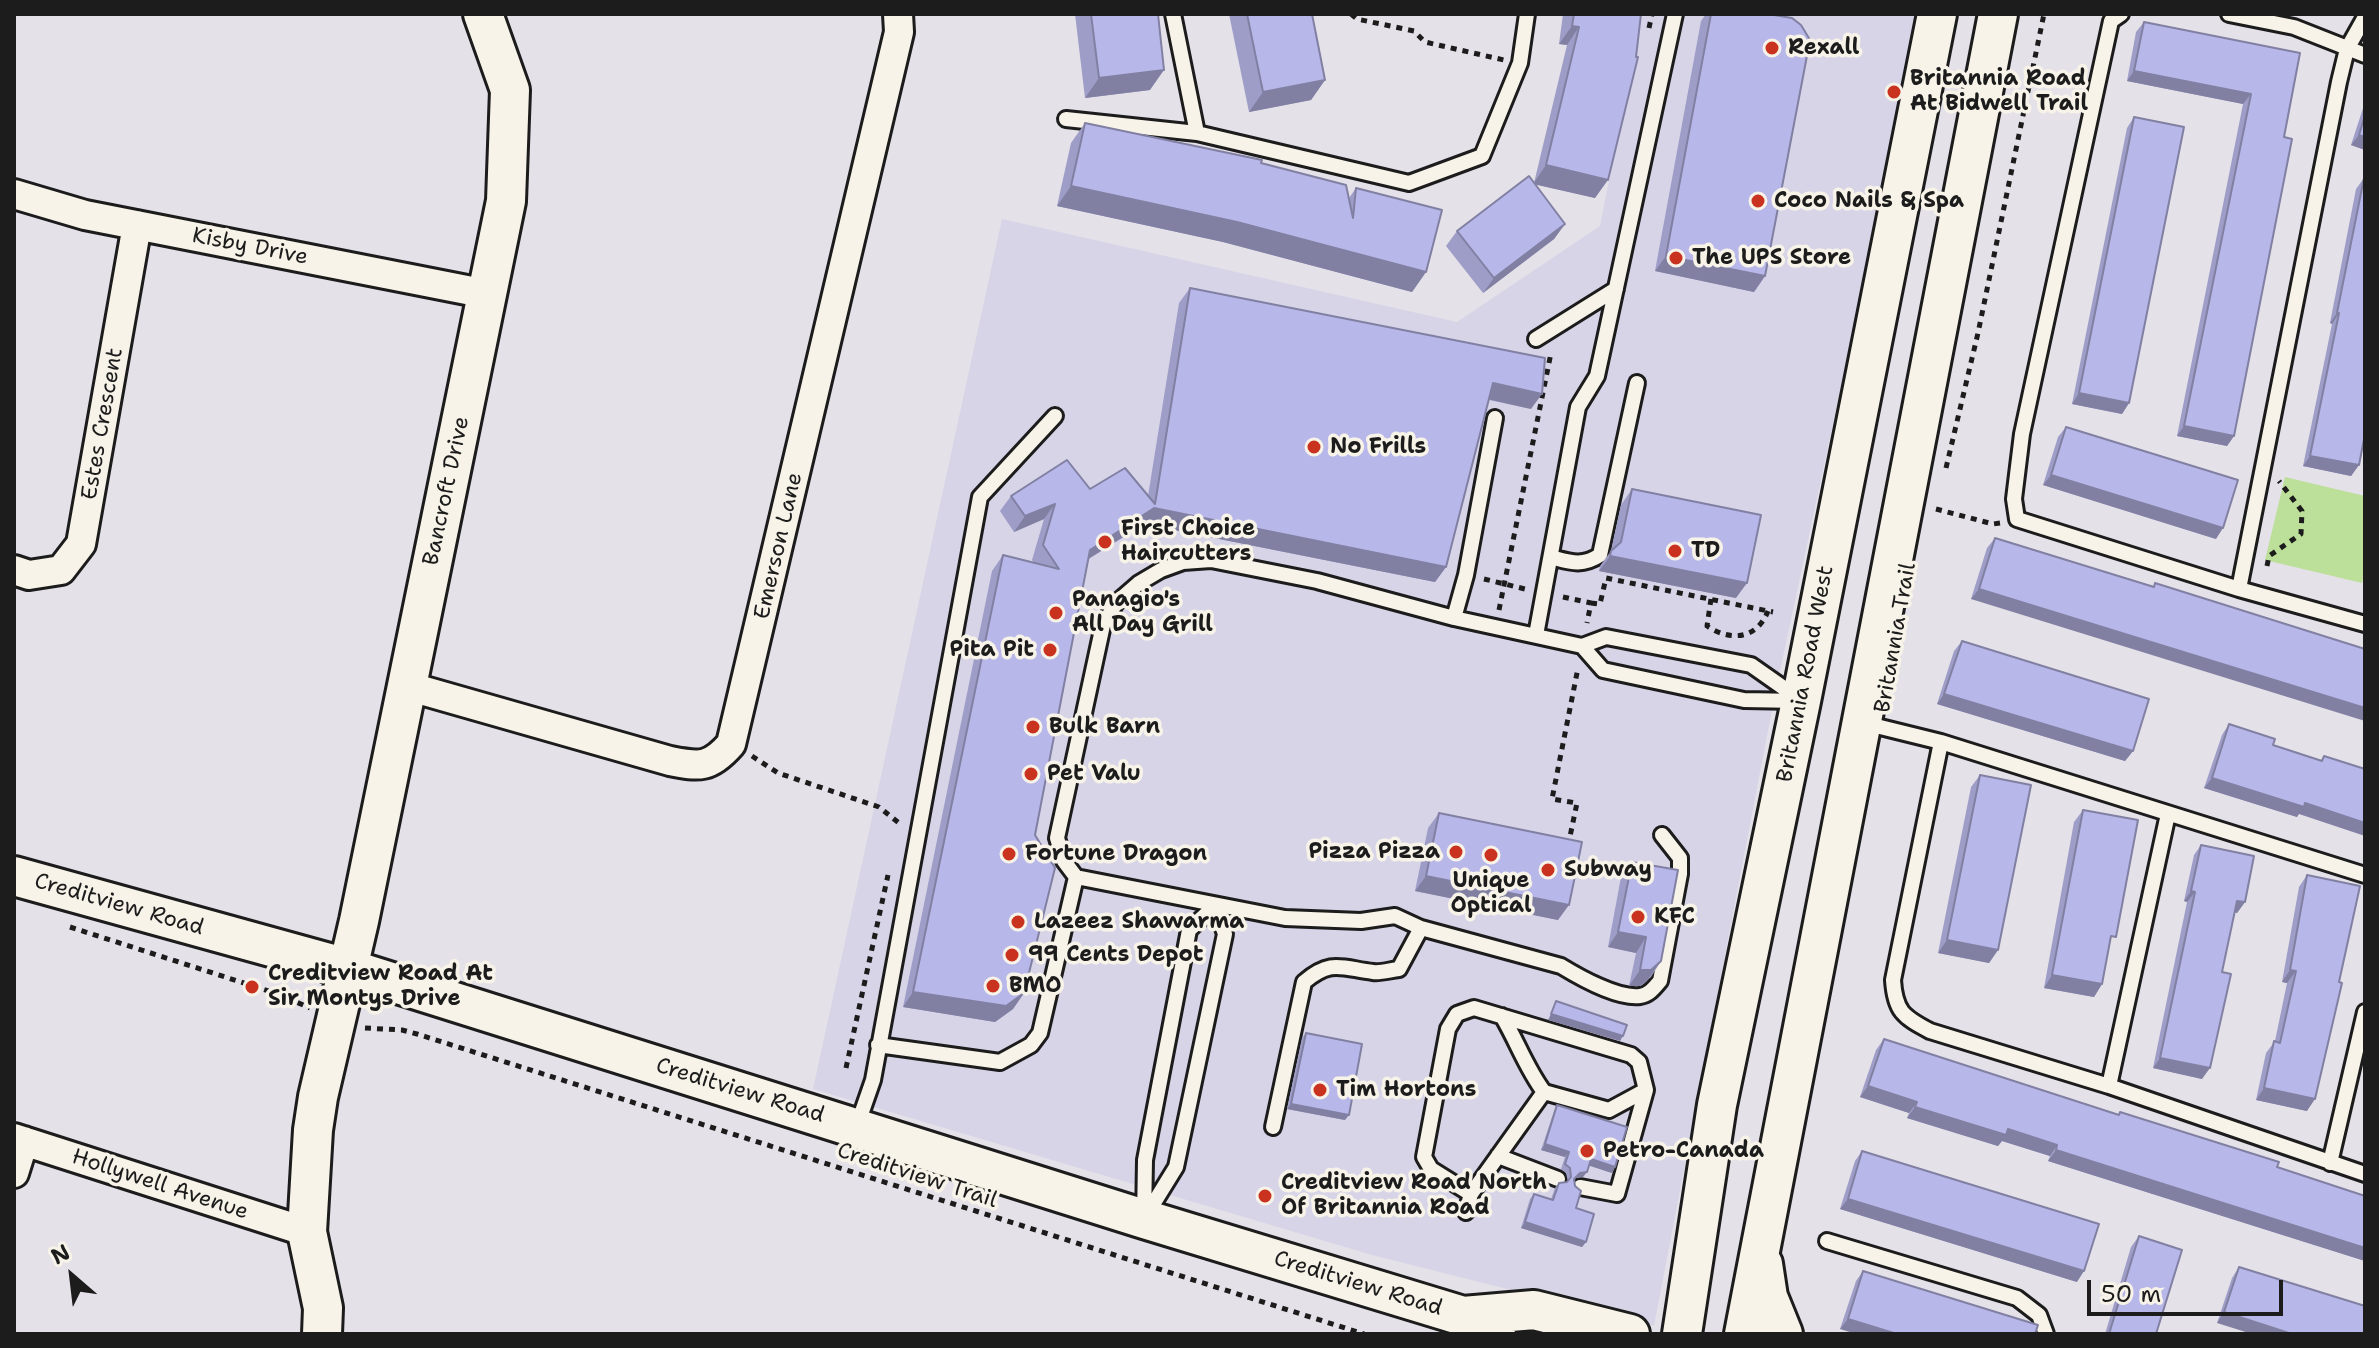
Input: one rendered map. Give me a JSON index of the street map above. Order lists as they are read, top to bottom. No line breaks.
{"streets":{"main road":["Bancroft Drive","Britannia Road West","Creditview Road"],"street":["Kisby Drive","Estes Crescent","Emerson Lane","Hollywell Avenue"],"path":["Creditview Trail"]},"crossings":[["Kisby Drive","Estes Crescent"],["Kisby Drive","Bancroft Drive"],["Bancroft Drive","Creditview Road"],["Bancroft Drive","Hollywell Avenue"]],"places":["Rexall","Britannia Road At Bidwell Trail","Coco Nails & Spa","The UPS Store","No Frills","First Choice Haircutters","TD","Panagio's All Day Grill","Pita Pit","Bulk Barn","Pet Valu","Pizza Pizza","Fortune Dragon","Unique Optical","Subway","KFC","Lazeez Shawarma","99 Cents Depot","BMO","Creditview Road At Sir Montys Drive","Tim Hortons","Petro-Canada","Creditview Road North Of Britannia Road"],"scale_bar":"50 m","north":"top left"}
